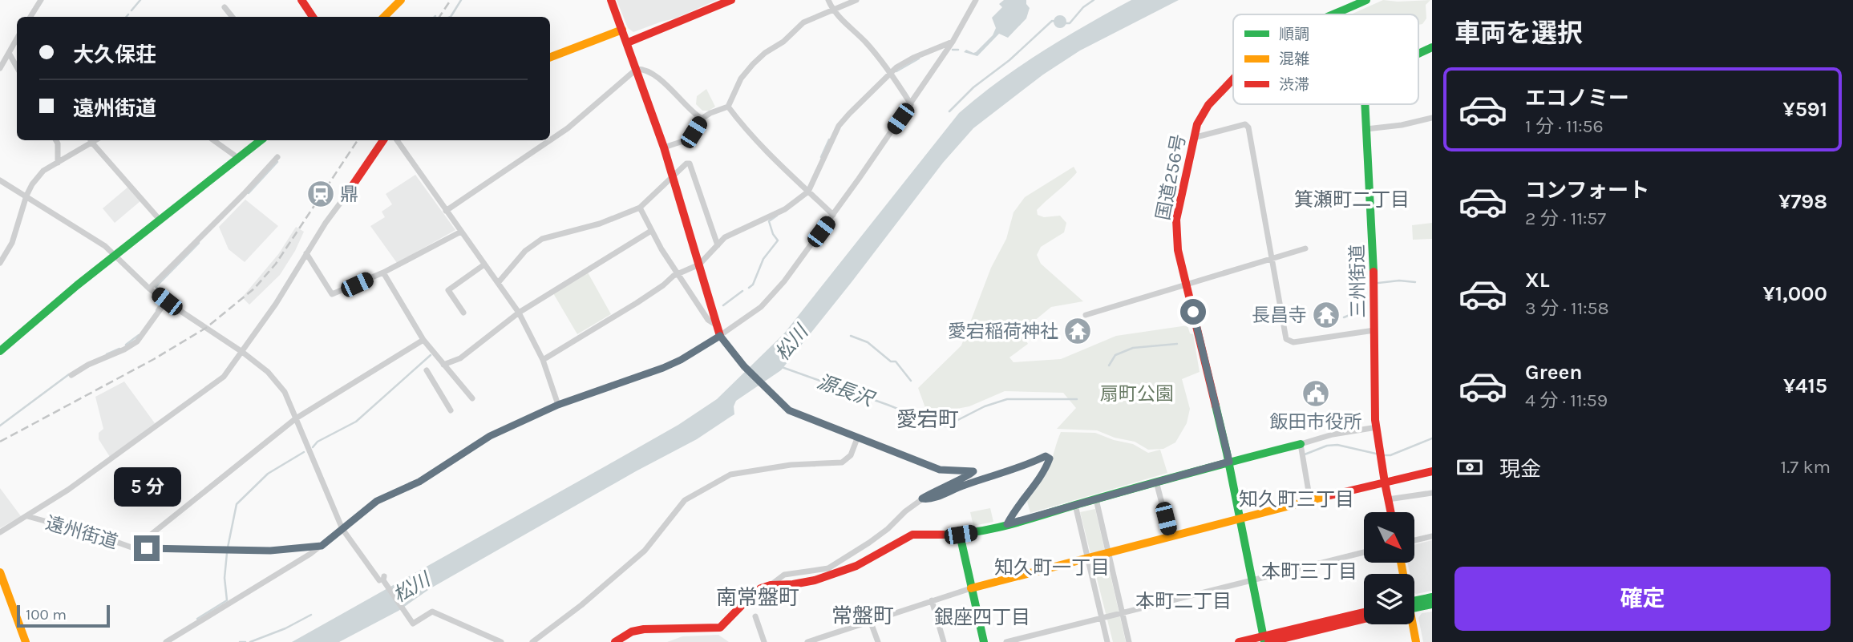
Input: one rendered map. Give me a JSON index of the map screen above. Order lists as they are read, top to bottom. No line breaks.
{"streets":{"main road":["国道256号","三州街道"],"street":["遠州街道"]},"districts":["箕瀬町二丁目","愛宕町","知久町三丁目","知久町一丁目","本町三丁目","南常盤町","本町二丁目","常盤町","銀座四丁目"],"water":["松川","源長沢"],"parks":["扇町公園"],"places":{"station":["鼎"],"temple":["長昌寺","愛宕稲荷神社"],"public building":["飯田市役所"]},"legend":["順調","混雑","渋滞"],"scale_bar":"100 m","north":"bottom right","page":{"heading":"車両を選択","banner":["大久保荘","遠州街道"],"list":[{"name":"エコノミー","note":"1 分 · 11:56","value":"¥591"},{"name":"コンフォート","note":"2 分 · 11:57","value":"¥798"},{"name":"XL","note":"3 分 · 11:58","value":"¥1,000"},{"name":"Green","note":"4 分 · 11:59","value":"¥415"}],"pay":["現金","1.7 km"],"bubble":"5 分","buttons":"確定","scale":"100 m"}}
